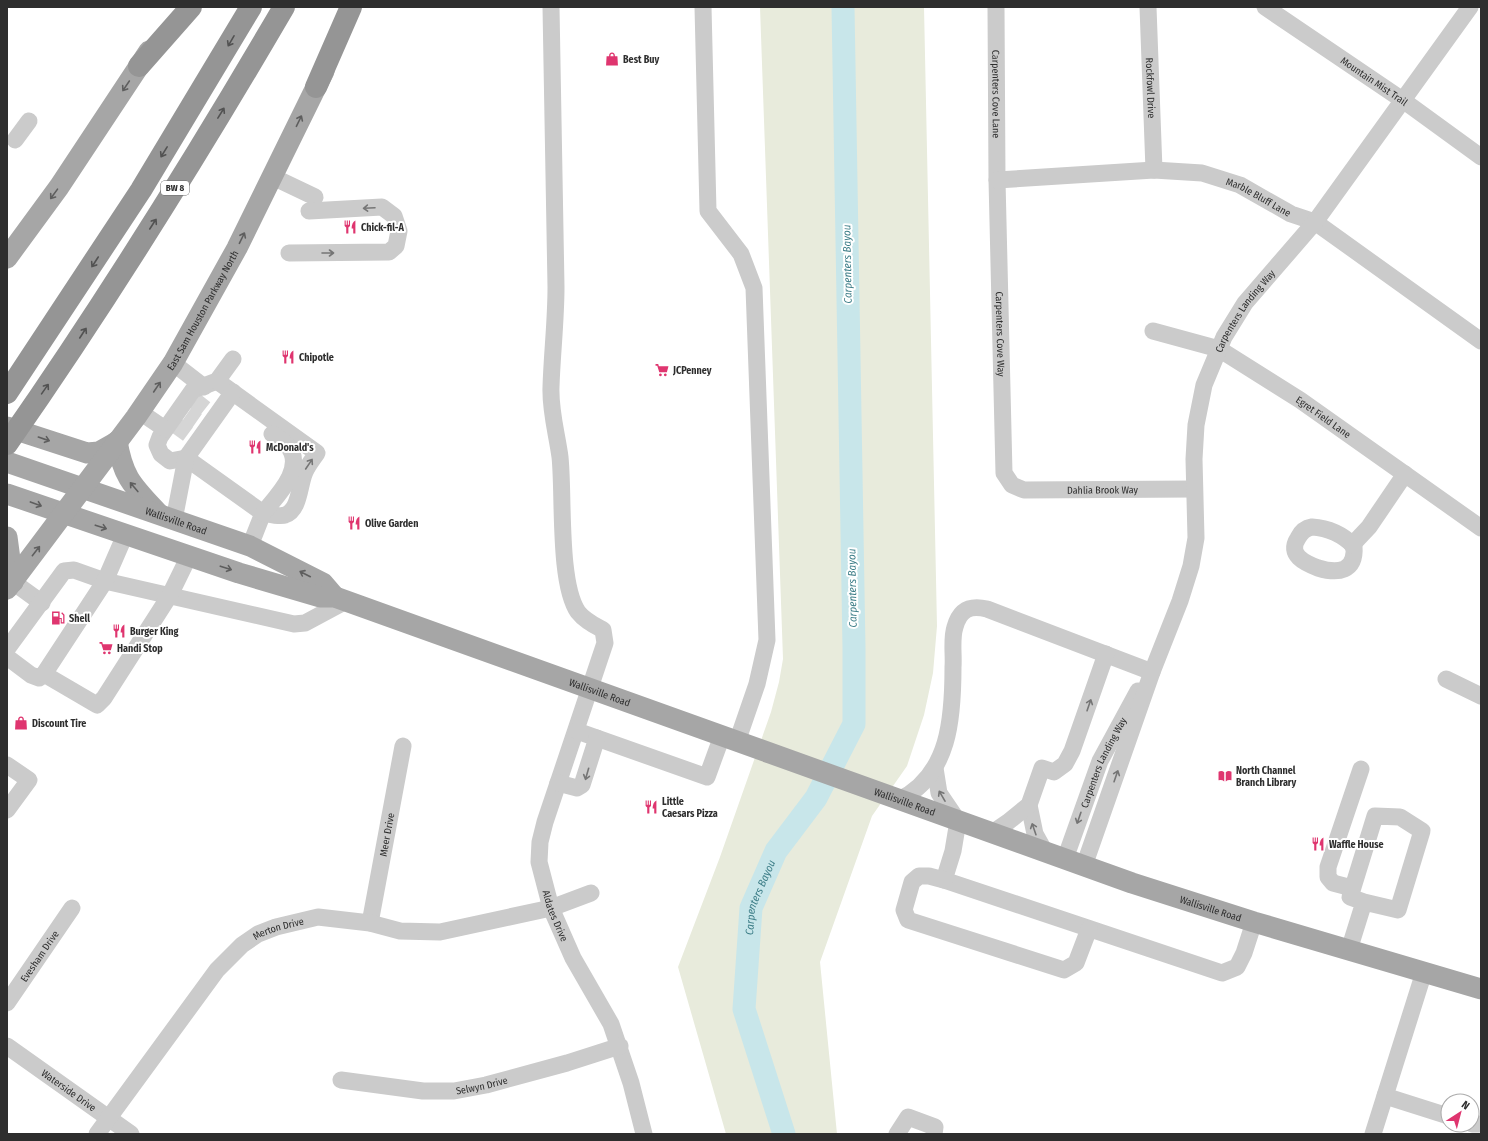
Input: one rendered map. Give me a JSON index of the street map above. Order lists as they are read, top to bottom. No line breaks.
{"streets":{"highway":["BW 8"],"main road":["East Sam Houston Parkway North","Wallisville Road"],"street":["Mountain Mist Trail","Rockfowl Drive","Carpenters Cove Lane","Marble Bluff Lane","Carpenters Landing Way","Carpenters Cove Way","Egret Field Lane","Dahlia Brook Way","Meer Drive","Aldates Drive","Merton Drive","Evesham Drive","Selwyn Drive","Waterside Drive"]},"crossings":[["Mountain Mist Trail","Carpenters Landing Way"],["Rockfowl Drive","Marble Bluff Lane"],["Carpenters Cove Lane","Marble Bluff Lane"],["Carpenters Cove Lane","Carpenters Cove Way"],["Marble Bluff Lane","Carpenters Landing Way"],["Marble Bluff Lane","Carpenters Cove Way"],["East Sam Houston Parkway North","Wallisville Road"],["Carpenters Landing Way","Egret Field Lane"],["Carpenters Landing Way","Dahlia Brook Way"],["Carpenters Landing Way","Wallisville Road"],["Carpenters Cove Way","Dahlia Brook Way"],["Wallisville Road","Aldates Drive"],["Meer Drive","Merton Drive"],["Aldates Drive","Merton Drive"],["Aldates Drive","Selwyn Drive"],["Merton Drive","Waterside Drive"]],"water":["Carpenters Bayou"],"places":{"shop":["Best Buy","Discount Tire"],"restaurant":["Chick-fil-A","Chipotle","McDonald's","Olive Garden","Burger King","Little Caesars Pizza","Waffle House"],"supermarket":["JCPenney","Handi Stop"],"fuel station":["Shell"],"library":["North Channel Branch Library"]},"north":"top right"}
